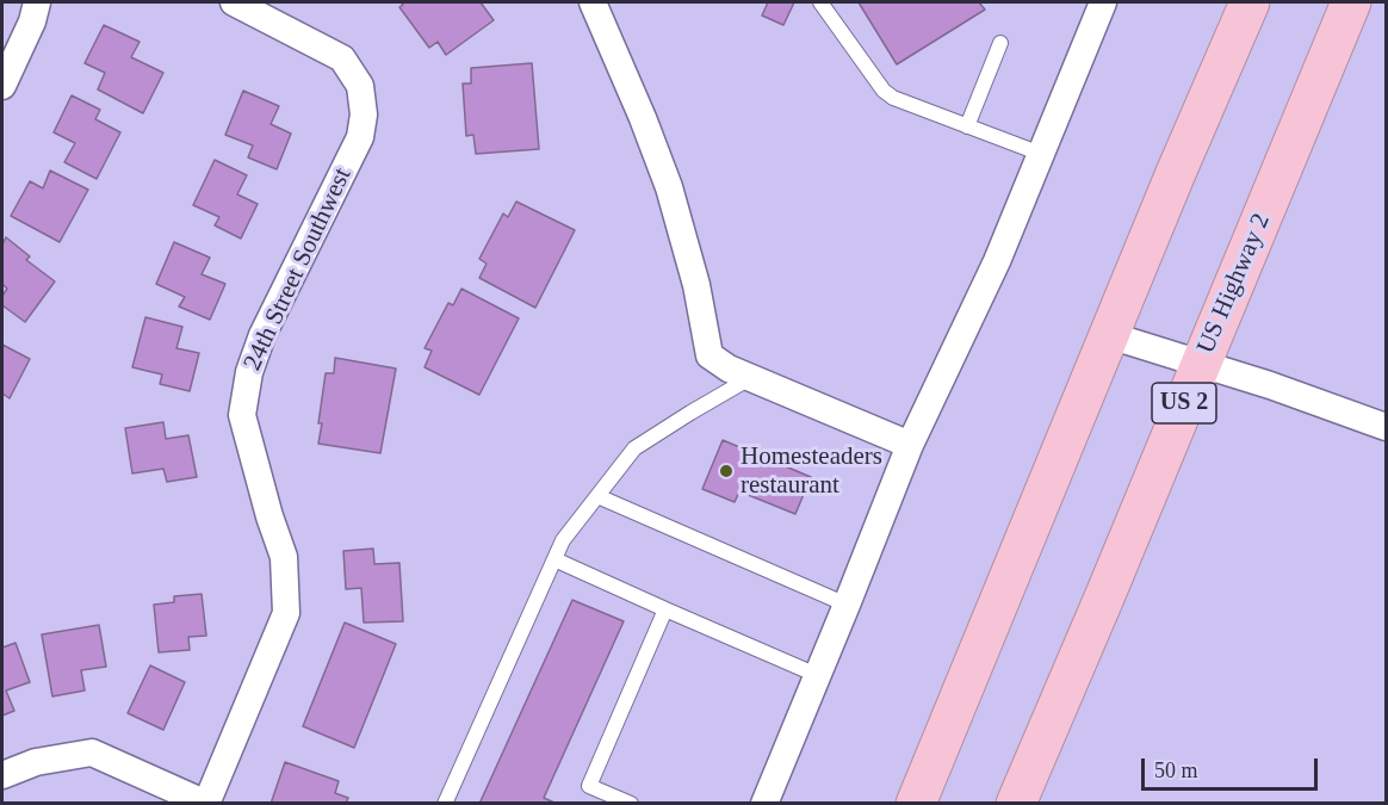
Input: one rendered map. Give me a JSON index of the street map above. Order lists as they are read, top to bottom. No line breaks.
{"streets":{"highway":["US Highway 2","US 2"],"street":["24th Street Southwest"]},"places":["Homesteaders restaurant"],"scale_bar":"50 m"}
